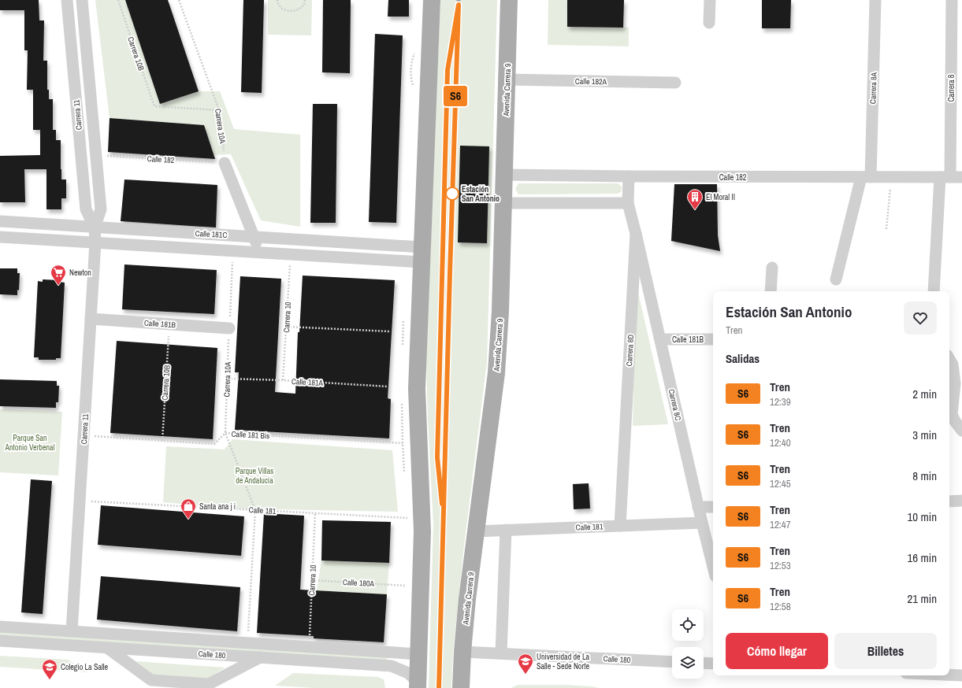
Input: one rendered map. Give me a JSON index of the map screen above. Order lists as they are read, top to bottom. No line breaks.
{"streets":{"main road":["Avenida Carrera 9"],"street":["Calle 182A","Carrera 8A","Carrera 8","Carrera 11","Calle 182","Calle 181C","Calle 181B","Carrera 8D","Carrera 8C","Calle 181","Calle 180"],"path":["Carrera 10B","Carrera 10A","Carrera 10","Calle 181A","Calle 181 Bis","Calle 180A"]},"crossings":[["Carrera 10B","Carrera 10A"],["Carrera 10B","Calle 181B"],["Carrera 10B","Calle 181 Bis"],["Calle 182A","Avenida Carrera 9"],["Carrera 8A","Calle 182"],["Carrera 8","Calle 182"],["Avenida Carrera 9","Calle 182"],["Avenida Carrera 9","Calle 181"],["Avenida Carrera 9","Calle 180"],["Carrera 11","Calle 182"],["Carrera 11","Calle 181C"],["Carrera 11","Calle 181B"],["Carrera 11","Calle 181 Bis"],["Carrera 11","Calle 181"],["Carrera 11","Calle 180"],["Carrera 10A","Calle 182"],["Carrera 10A","Calle 181C"],["Carrera 10A","Calle 181B"],["Carrera 10A","Calle 181A"],["Carrera 10A","Calle 181 Bis"],["Calle 182","Carrera 8D"],["Calle 181C","Carrera 10"],["Carrera 10","Calle 181A"],["Carrera 10","Calle 181"],["Carrera 10","Calle 180A"],["Carrera 10","Calle 180"],["Calle 181B","Carrera 8C"],["Carrera 8D","Carrera 8C"],["Carrera 8D","Calle 181"],["Carrera 8C","Calle 181"]],"parks":["Parque San Antonio Verbenal","Parque Villas de Andalucía"],"places":{"other":["Estación San Antonio"],"building":["El Moral II"],"supermarket":["Newton"],"shop":["Santa ana j i"],"school or university":["Universidad de La Salle - Sede Norte","Colegio La Salle"]},"page":{"on_map":"S6","heading":[["Estación San Antonio","Tren"],"Salidas"],"list":[{"mark":"S6","name":"Tren","note":"12:39","value":"2 min"},{"mark":"S6","name":"Tren","note":"12:40","value":"3 min"},{"mark":"S6","name":"Tren","note":"12:45","value":"8 min"},{"mark":"S6","name":"Tren","note":"12:47","value":"10 min"},{"mark":"S6","name":"Tren","note":"12:53","value":"16 min"},{"mark":"S6","name":"Tren","note":"12:58","value":"21 min"}],"buttons":["Cómo llegar","Billetes"]}}
